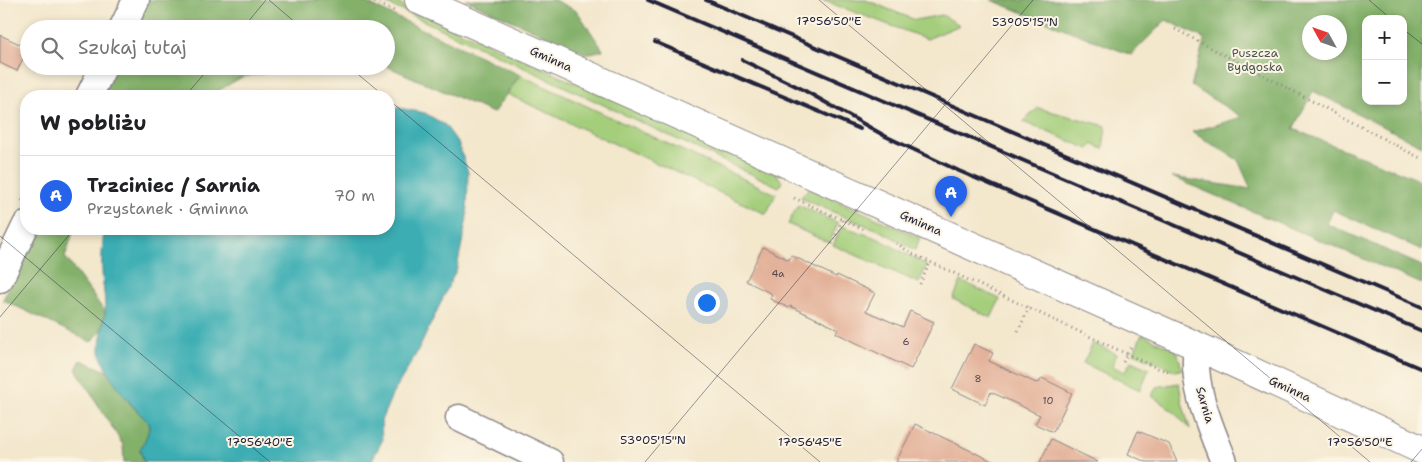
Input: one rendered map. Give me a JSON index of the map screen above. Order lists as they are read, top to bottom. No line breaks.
{"streets":{"street":["Gminna","Sarnia"]},"crossings":[["Gminna","Sarnia"]],"parks":["Puszcza Bydgoska"],"house_numbers":["4a","6","8","10"],"north":"top left","page":{"map_buttons":["+","−"],"search":"Szukaj tutaj","heading":"W pobliżu","list":[{"mark":"A","name":"Trzciniec / Sarnia","note":"Przystanek · Gminna","value":"70 m"}],"pins":"A"},"coordinates":["17°56'50\"E","53°05'15\"N","17°56'40\"E","17°56'45\"E"]}
